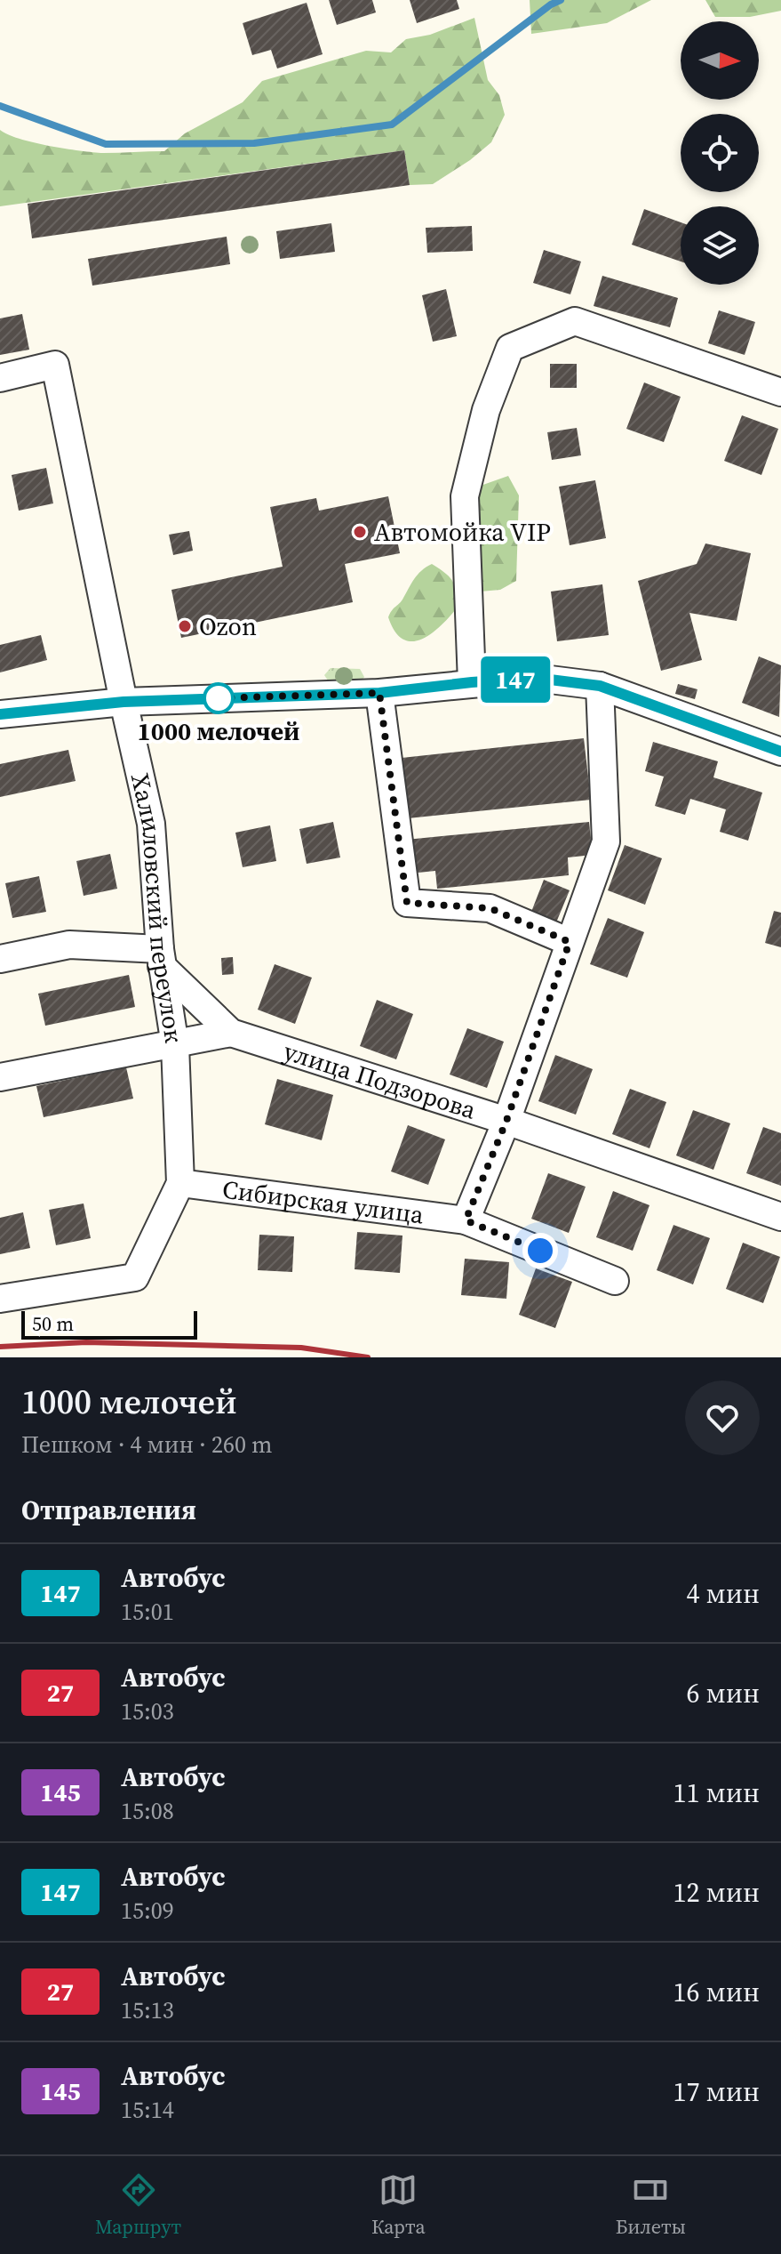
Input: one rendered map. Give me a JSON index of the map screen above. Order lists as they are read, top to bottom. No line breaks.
{"streets":{"street":["Халиловский переулок","улица Подзорова","Сибирская улица"]},"crossings":[["Халиловский переулок","улица Подзорова"],["Халиловский переулок","Сибирская улица"]],"places":["Автомойка VIP","Ozon","1000 мелочей"],"lines":["bus line 147"],"scale_bar":"50 m","north":"right","page":{"on_map":"147","scale":"50 m","heading":[["1000 мелочей","Пешком · 4 мин · 260 m"],"Отправления"],"list":[{"mark":"147","name":"Автобус","note":"15:01","value":"4 мин"},{"mark":"27","name":"Автобус","note":"15:03","value":"6 мин"},{"mark":"145","name":"Автобус","note":"15:08","value":"11 мин"},{"mark":"147","name":"Автобус","note":"15:09","value":"12 мин"},{"mark":"27","name":"Автобус","note":"15:13","value":"16 мин"},{"mark":"145","name":"Автобус","note":"15:14","value":"17 мин"}],"tabs":["Маршрут","Карта","Билеты"]}}
